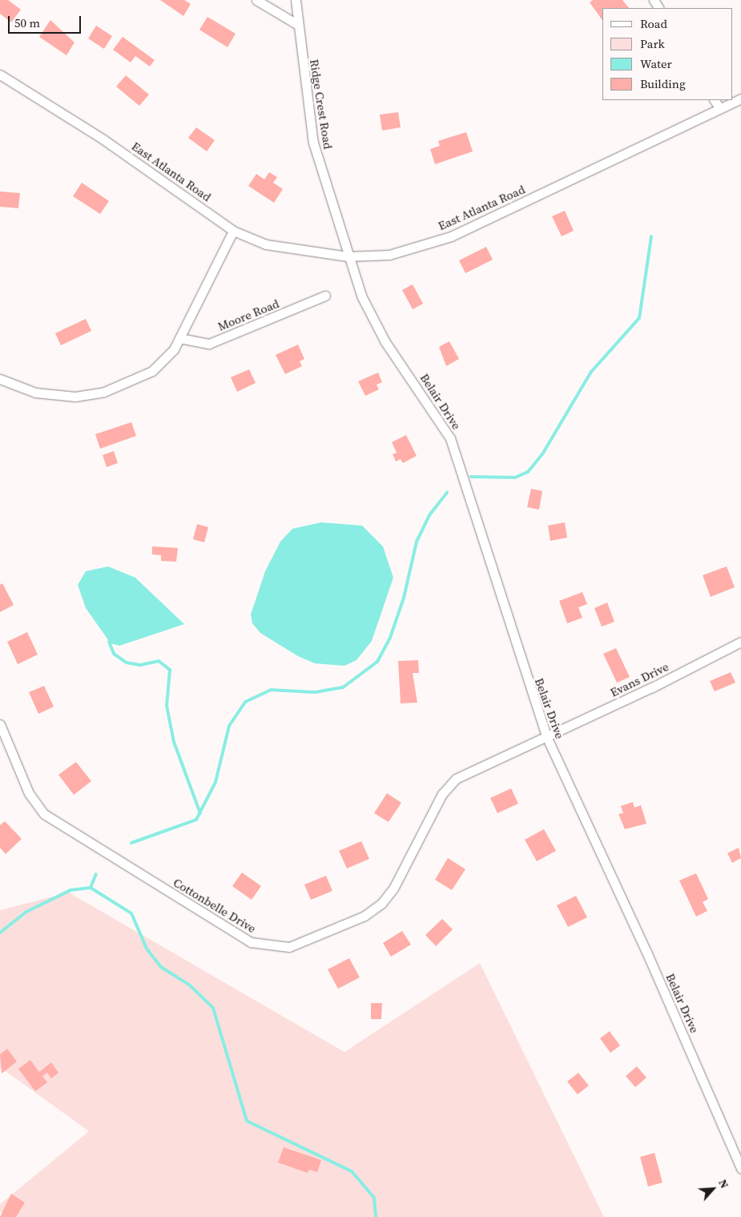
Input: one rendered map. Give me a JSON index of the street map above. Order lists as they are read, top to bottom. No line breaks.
{"streets":{"street":["Ridge Crest Road","East Atlanta Road","Moore Road","Belair Drive","Evans Drive","Cottonbelle Drive"]},"crossings":[["Ridge Crest Road","East Atlanta Road"],["Ridge Crest Road","Belair Drive"],["East Atlanta Road","Belair Drive"],["Belair Drive","Evans Drive"],["Belair Drive","Cottonbelle Drive"],["Evans Drive","Cottonbelle Drive"]],"legend":["Road","Park","Water","Building"],"scale_bar":"50 m","north":"top right"}
